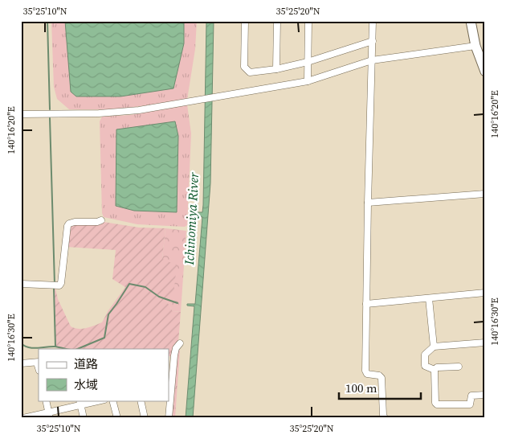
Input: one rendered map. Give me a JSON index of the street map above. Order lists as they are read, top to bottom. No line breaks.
{"water":["Ichinomiya River"],"legend":["道路","水域"],"scale_bar":"100 m","coordinates":["35°25'10\"N","35°25'20\"N","140°16'20\"E","140°16'30\"E"]}
